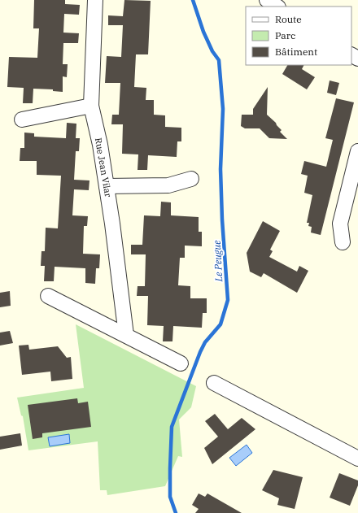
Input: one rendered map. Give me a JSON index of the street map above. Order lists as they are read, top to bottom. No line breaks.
{"streets":{"street":["Rue Jean Vilar"]},"water":["Le Peugue"],"legend":["Route","Parc","Bâtiment"]}
